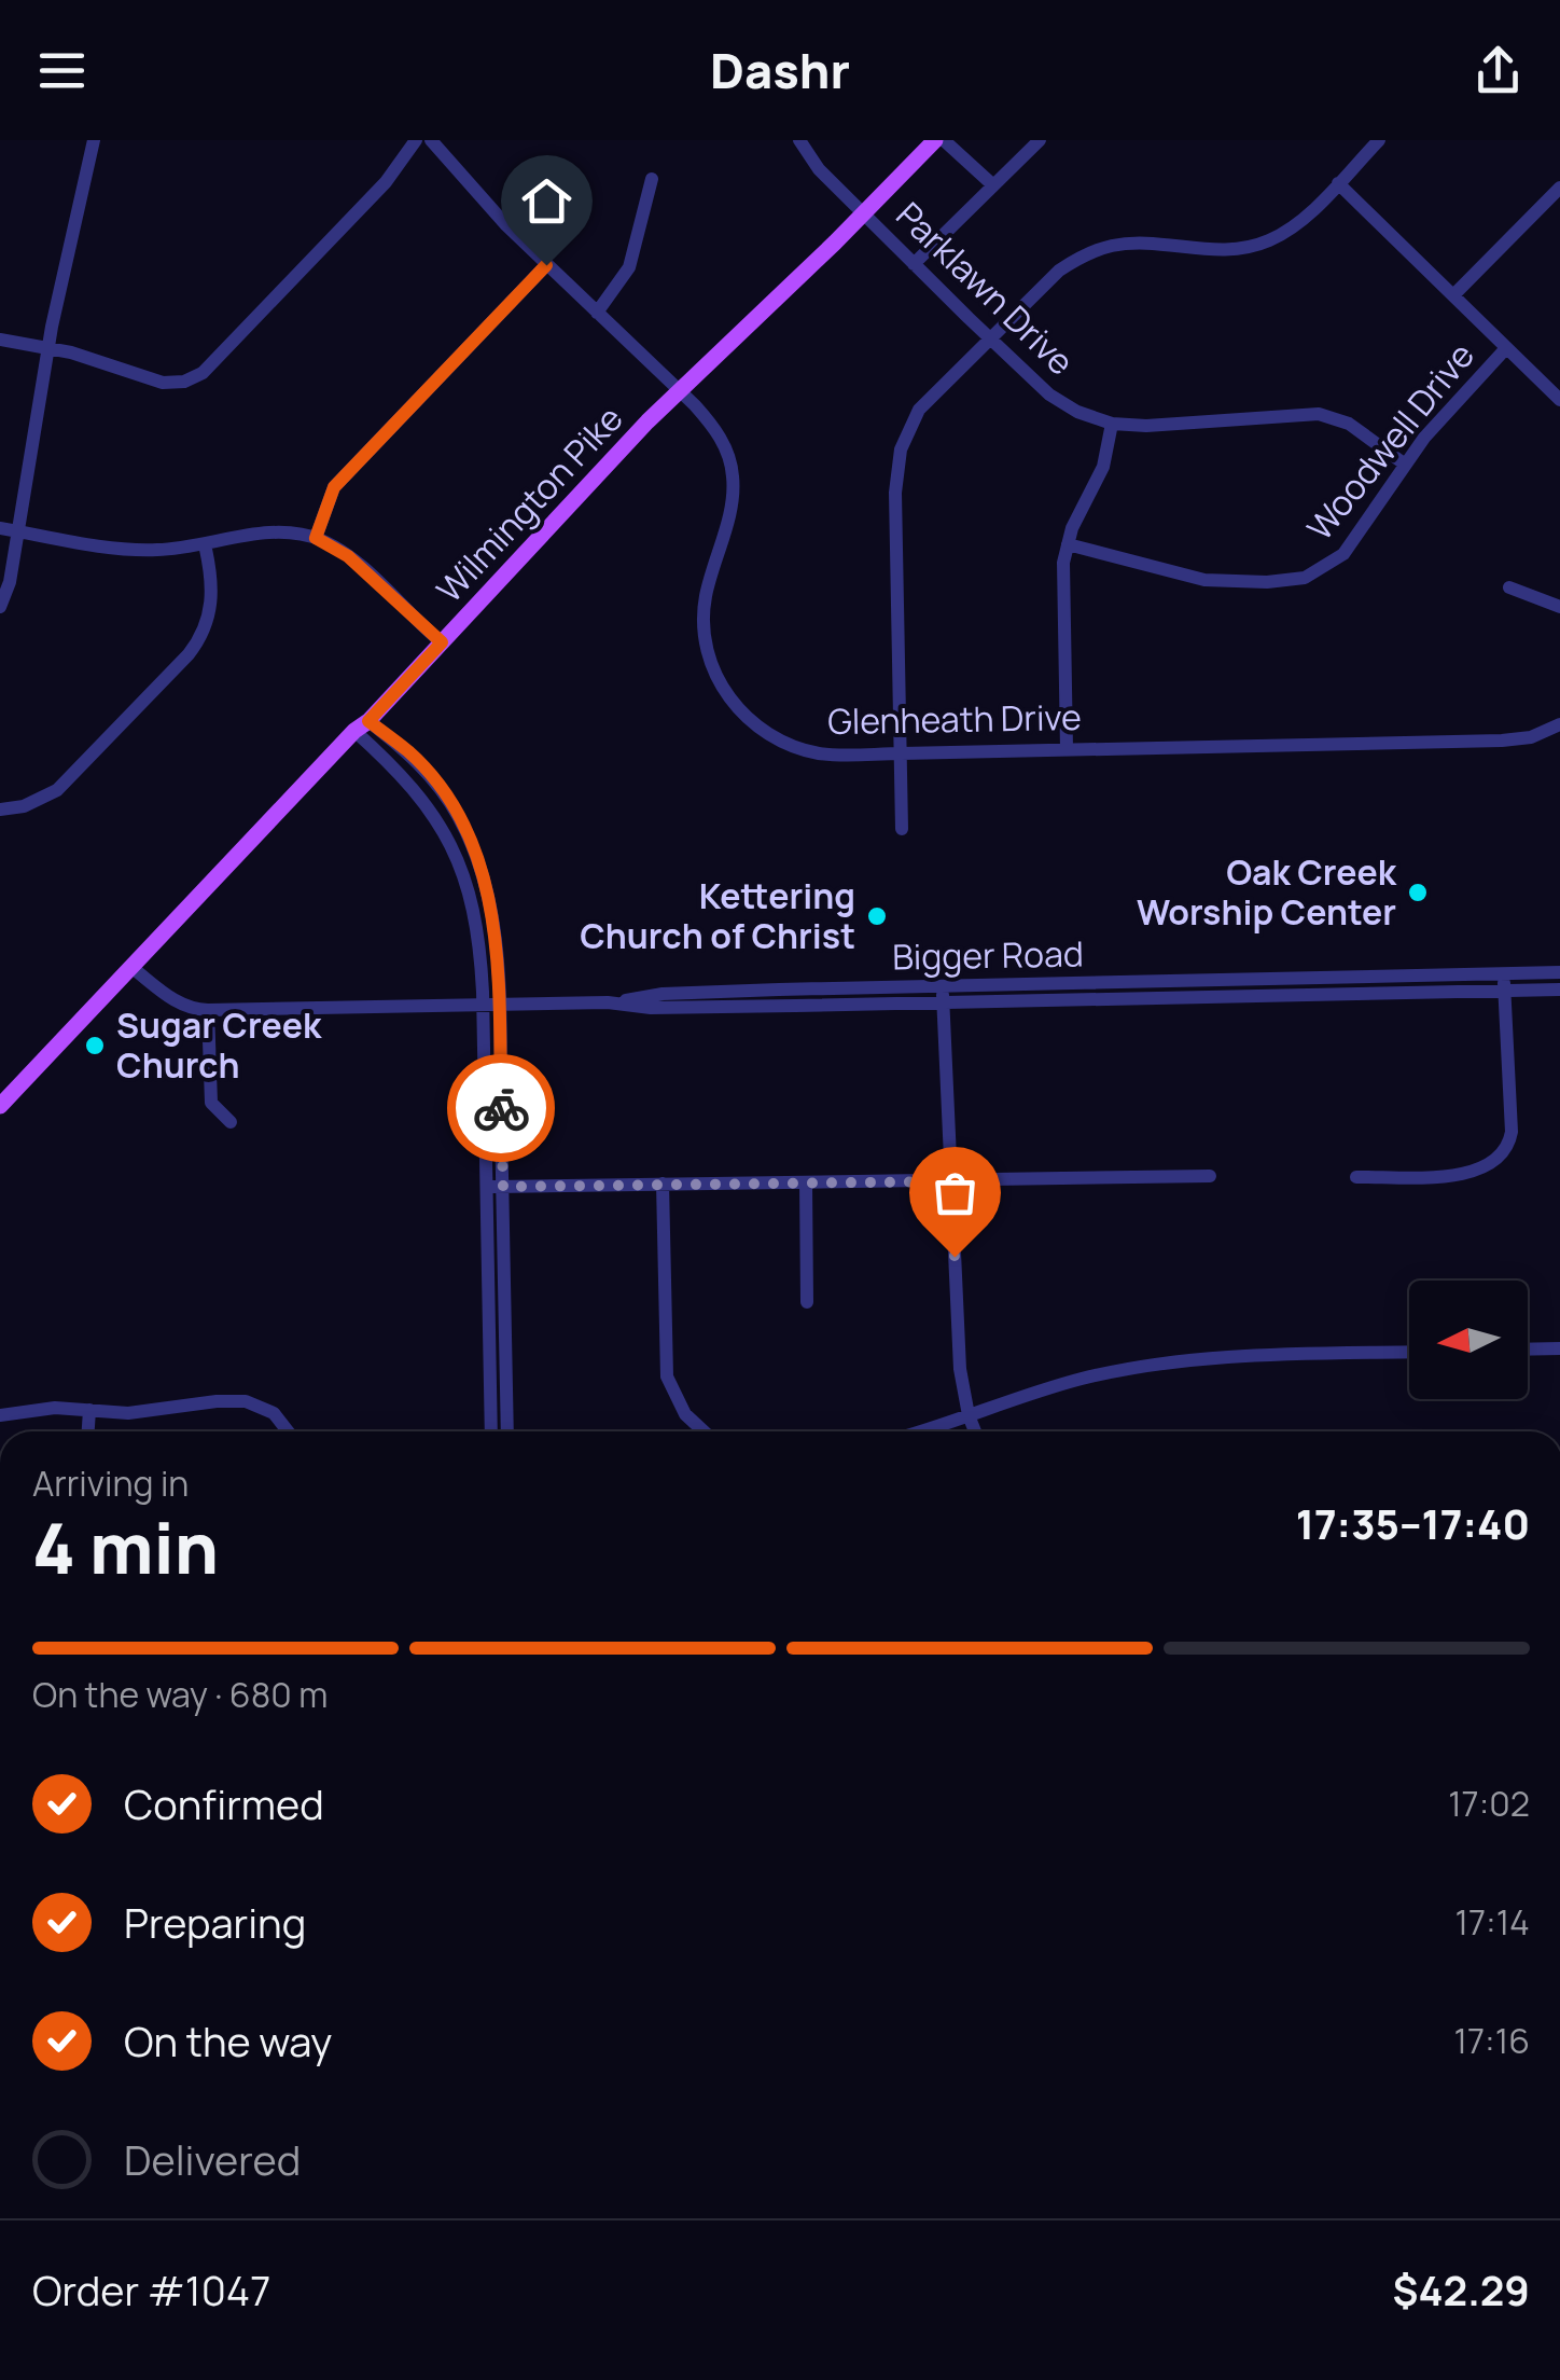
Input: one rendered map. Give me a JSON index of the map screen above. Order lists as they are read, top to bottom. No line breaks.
{"streets":{"main road":["Wilmington Pike"],"street":["Parklawn Drive","Woodwell Drive","Glenheath Drive","Bigger Road"]},"crossings":[["Parklawn Drive","Woodwell Drive"],["Parklawn Drive","Wilmington Pike"],["Wilmington Pike","Glenheath Drive"],["Wilmington Pike","Bigger Road"]],"places":["Oak Creek Worship Center","Kettering Church of Christ","Sugar Creek Church"],"north":"left","page":{"header":"Dashr","heading":["4 min","Arriving in","17:35–17:40"],"panel":["Order #1047","$42.29"],"bar":"On the way · 680 m","list":[["Confirmed","17:02"],["Preparing","17:14"],["On the way","17:16"],"Delivered"]}}
